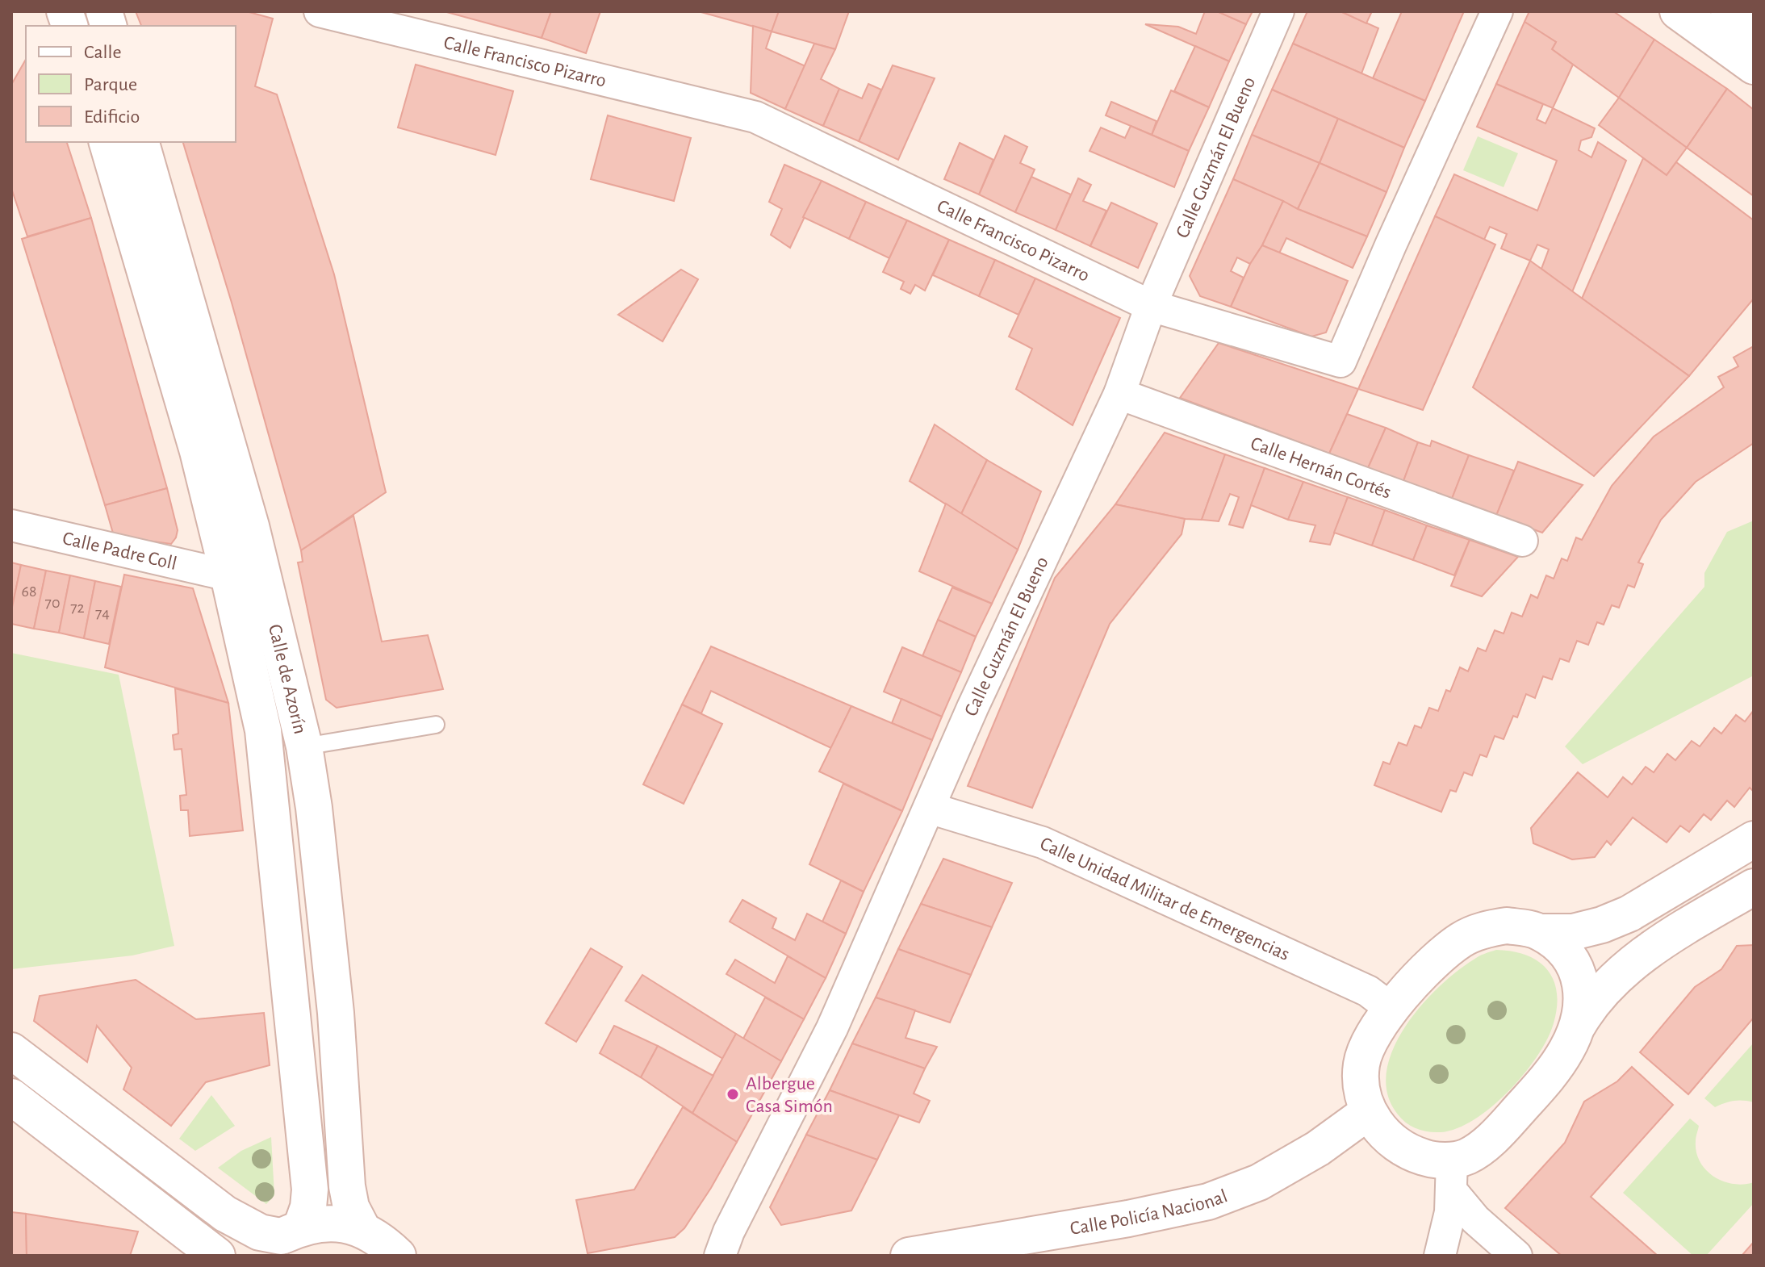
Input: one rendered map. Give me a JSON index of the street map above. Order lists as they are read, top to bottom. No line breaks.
{"streets":{"main road":["Calle de Azorín","Calle Policía Nacional"],"street":["Calle Francisco Pizarro","Calle Guzmán El Bueno","Calle Hernán Cortés","Calle Padre Coll","Calle Unidad Militar de Emergencias"]},"crossings":[["Calle Francisco Pizarro","Calle Guzmán El Bueno"],["Calle Guzmán El Bueno","Calle Hernán Cortés"],["Calle Guzmán El Bueno","Calle Unidad Militar de Emergencias"],["Calle Padre Coll","Calle de Azorín"],["Calle Unidad Militar de Emergencias","Calle Policía Nacional"]],"places":["Albergue Casa Simón"],"house_numbers":["68","70","72","74"],"legend":["Calle","Parque","Edificio"]}
